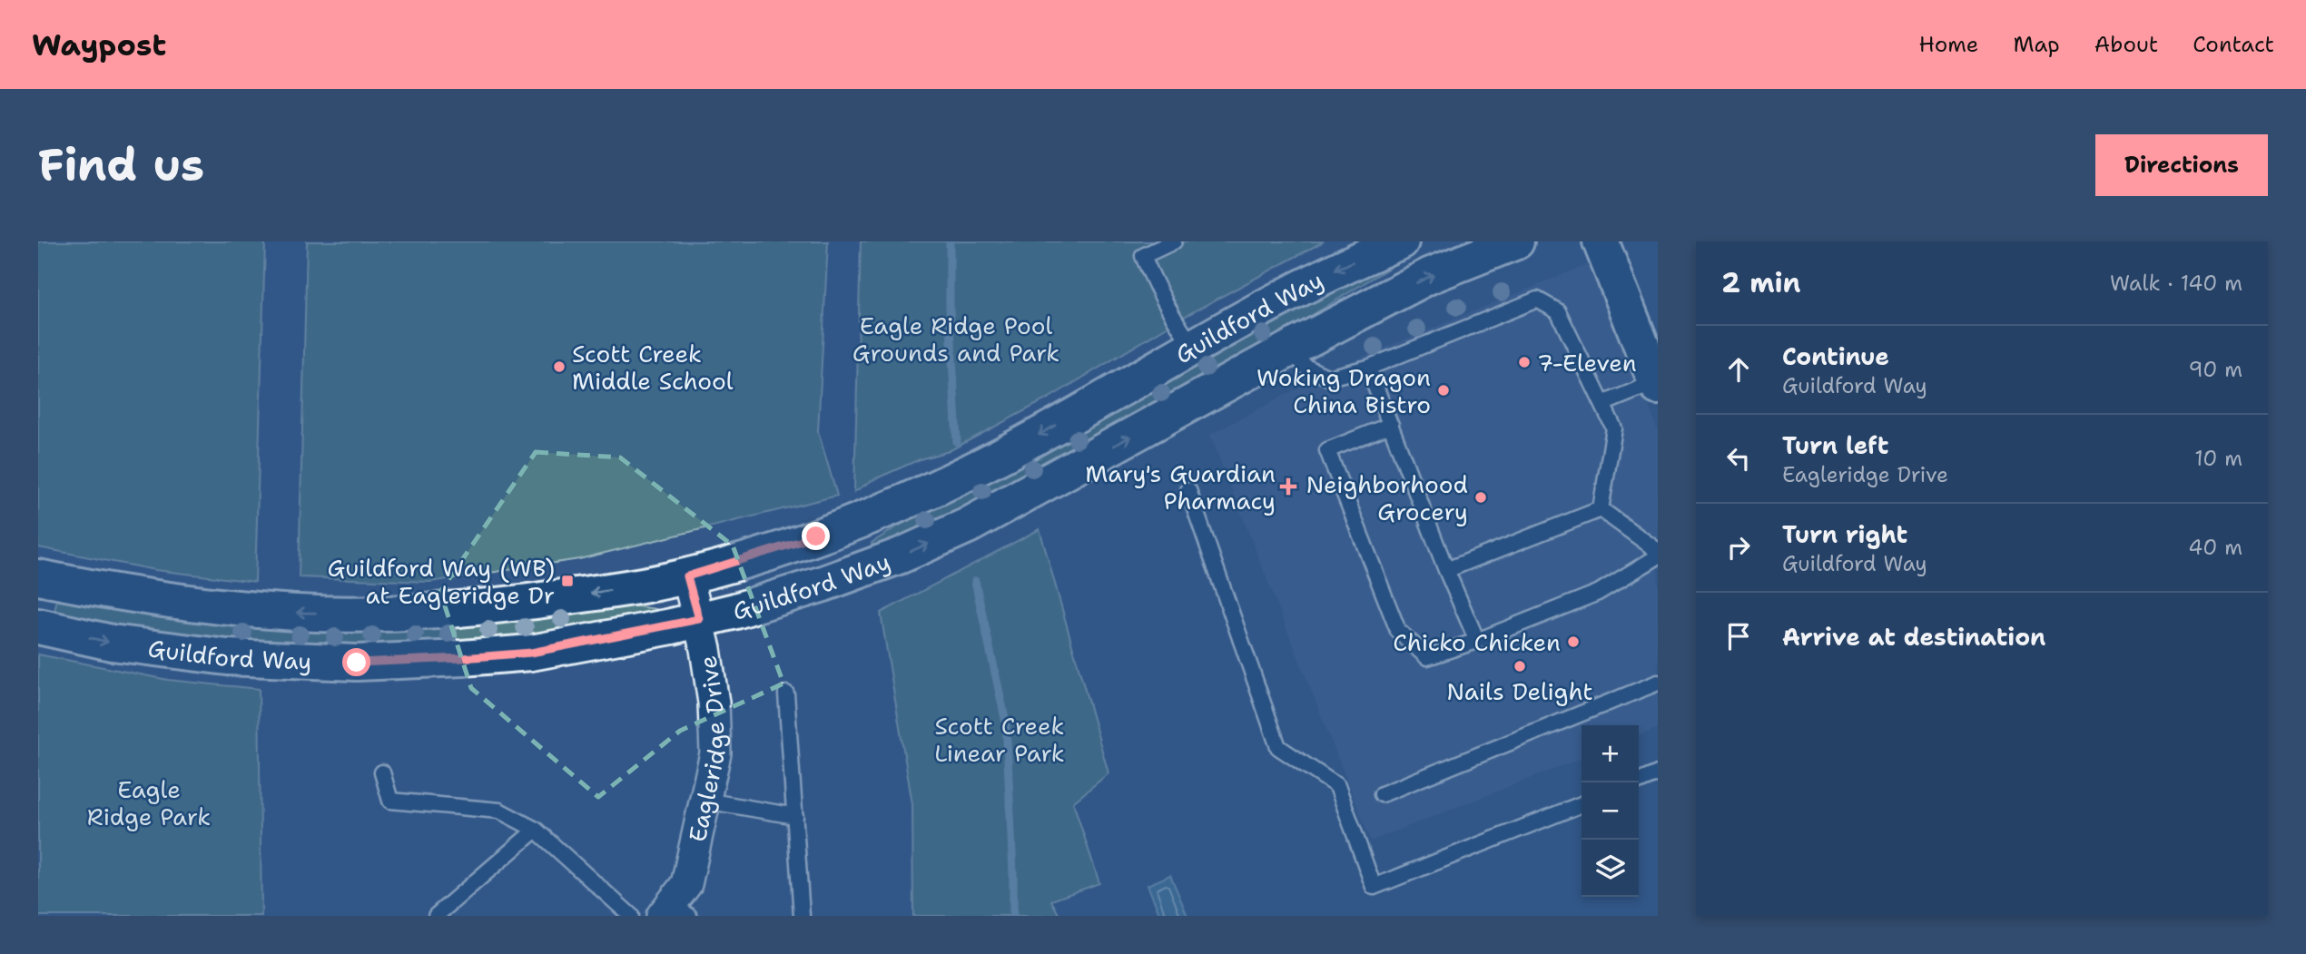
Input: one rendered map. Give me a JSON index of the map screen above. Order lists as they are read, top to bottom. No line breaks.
{"streets":{"main road":["Guildford Way"],"street":["Eagleridge Drive"]},"crossings":[["Guildford Way","Eagleridge Drive"]],"parks":["Eagle Ridge Pool Grounds and Park","Scott Creek Linear Park","Eagle Ridge Park"],"places":{"other":["7-Eleven","Scott Creek Middle School","Woking Dragon China Bistro","Neighborhood Grocery","Chicko Chicken","Nails Delight"],"health":["Mary's Guardian Pharmacy"],"transit":["Guildford Way (WB) at Eagleridge Dr"]},"page":{"header":"Waypost","nav":["Home","Map","About","Contact"],"buttons":"Directions","title":"Find us","heading":["2 min","Walk · 140 m"],"list":[["Continue","Guildford Way","90 m"],["Turn left","Eagleridge Drive","10 m"],["Turn right","Guildford Way","40 m"],"Arrive at destination"],"map_buttons":["+","−"]}}
